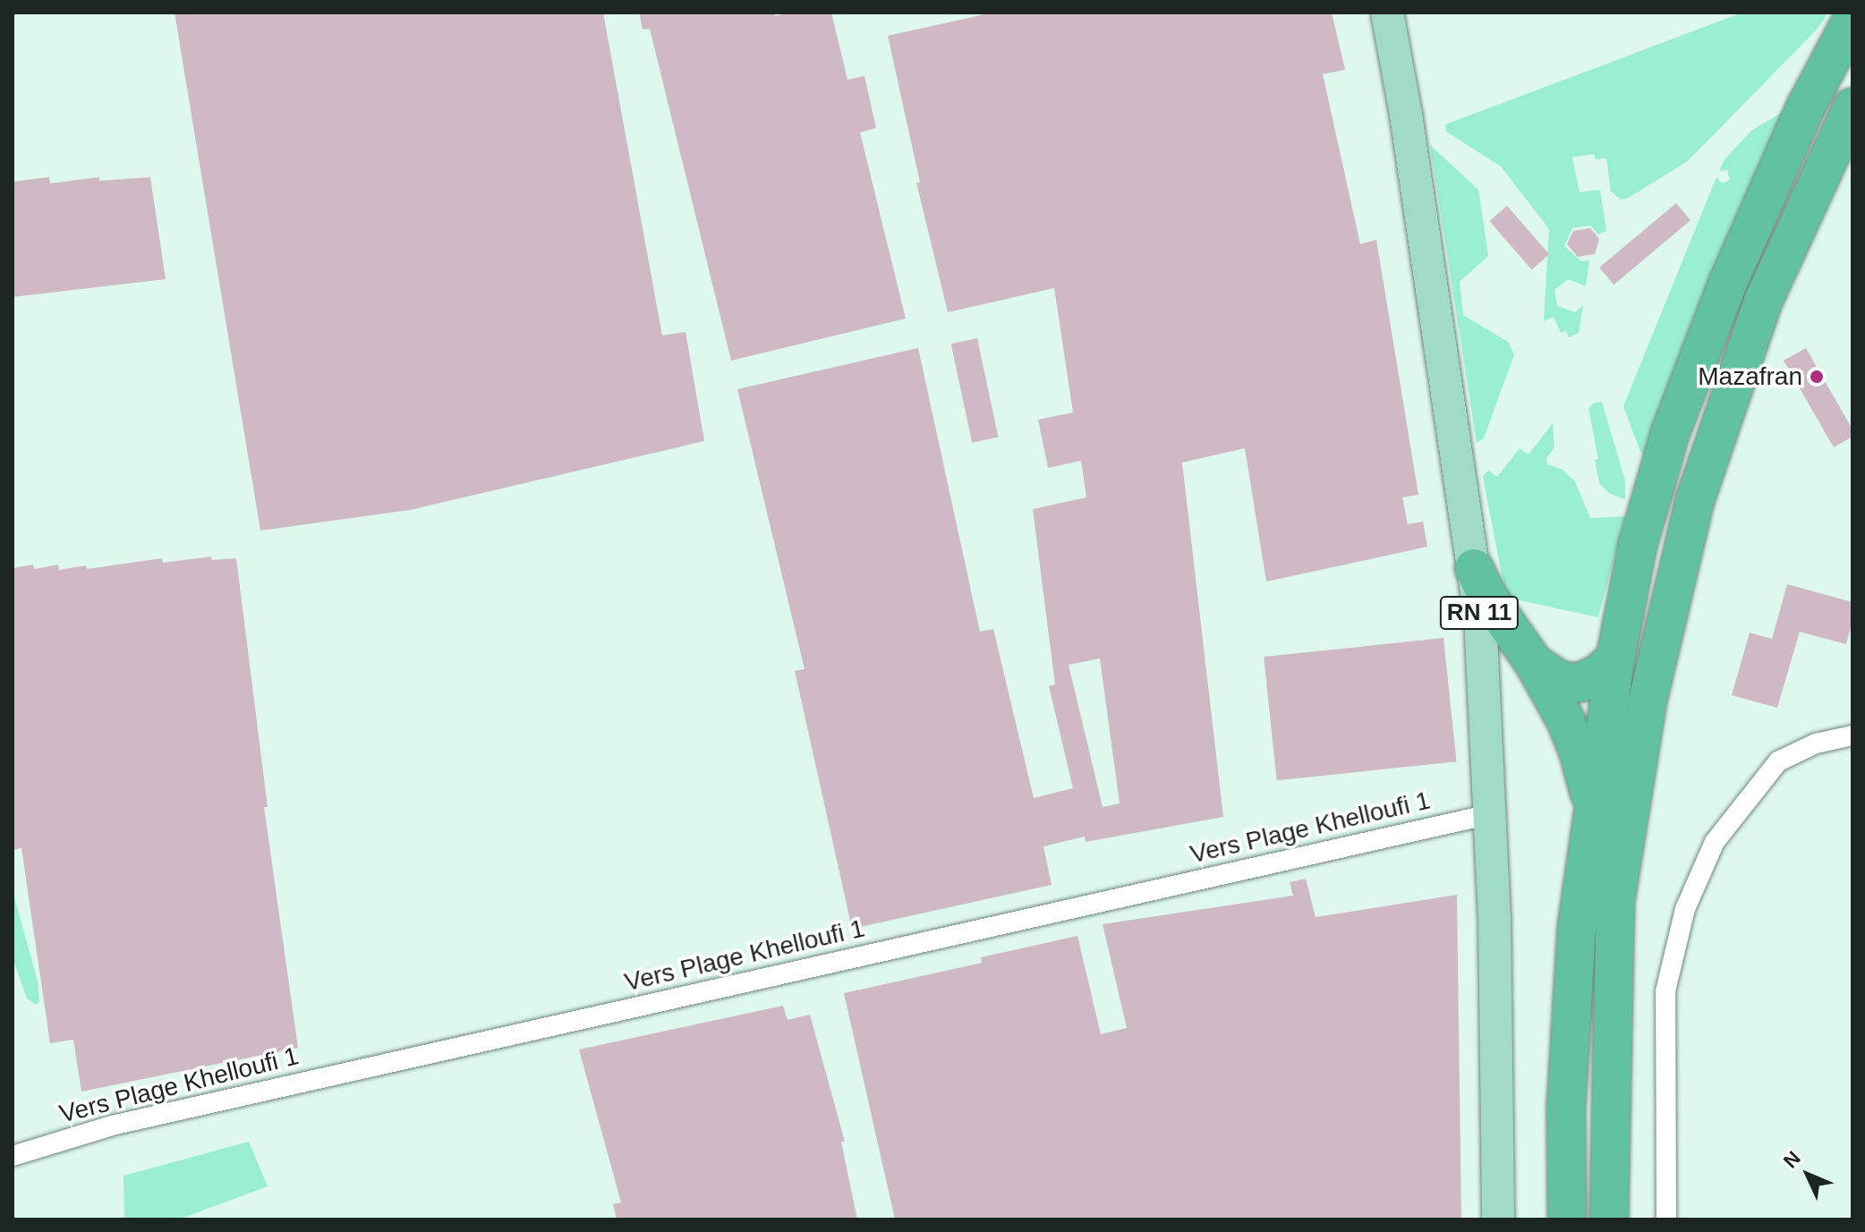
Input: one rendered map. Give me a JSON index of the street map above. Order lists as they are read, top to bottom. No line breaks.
{"streets":{"main road":["RN 11"],"street":["Vers Plage Khelloufi 1"]},"crossings":[["RN 11","Vers Plage Khelloufi 1"]],"places":["Mazafran"],"north":"top left"}
